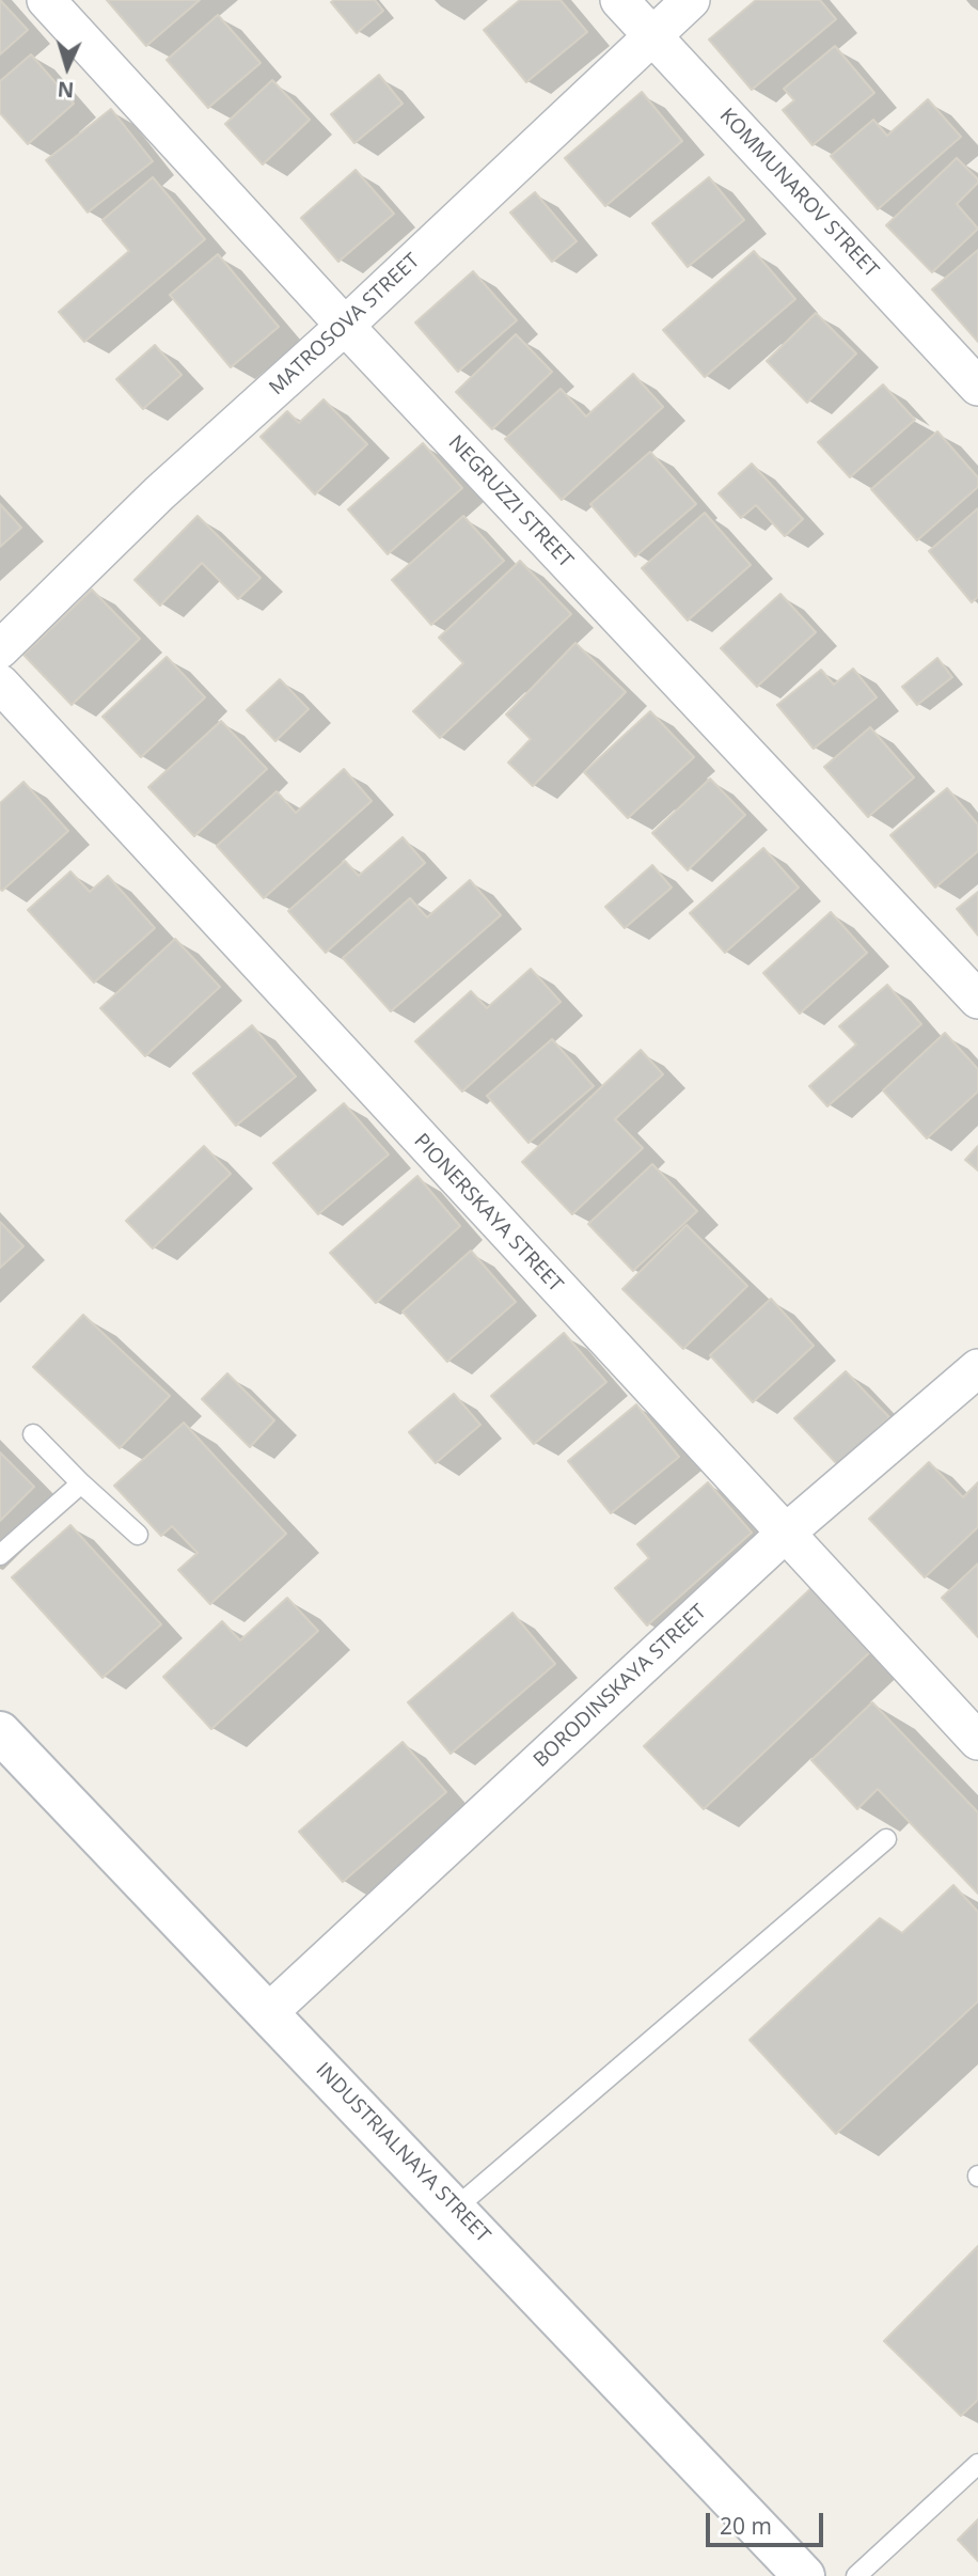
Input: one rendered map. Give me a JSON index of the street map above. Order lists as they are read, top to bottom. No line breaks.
{"streets":{"main road":["INDUSTRIALNAYA STREET"],"street":["KOMMUNAROV STREET","MATROSOVA STREET","NEGRUZZI STREET","PIONERSKAYA STREET","BORODINSKAYA STREET"]},"crossings":[["KOMMUNAROV STREET","MATROSOVA STREET"],["MATROSOVA STREET","NEGRUZZI STREET"],["PIONERSKAYA STREET","BORODINSKAYA STREET"],["BORODINSKAYA STREET","INDUSTRIALNAYA STREET"]],"scale_bar":"20 m","north":"bottom"}
